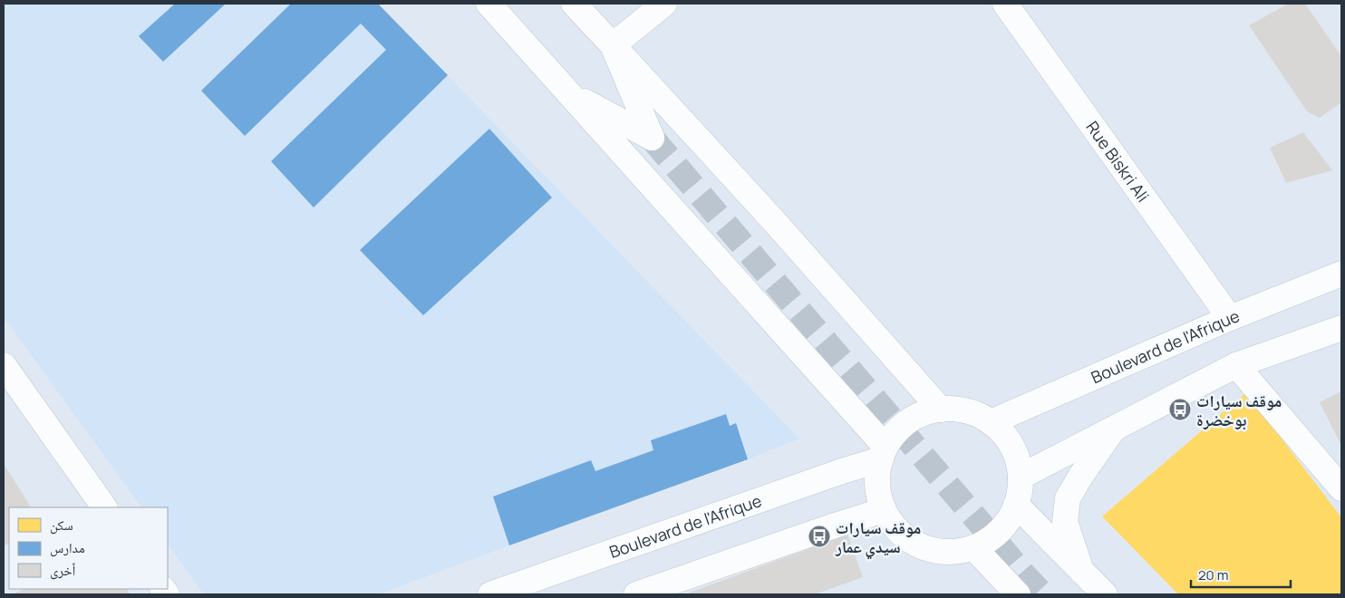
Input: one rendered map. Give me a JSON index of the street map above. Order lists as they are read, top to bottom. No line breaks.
{"streets":{"main road":["Rue Biskri Ali","Boulevard de l'Afrique"]},"crossings":[["Rue Biskri Ali","Boulevard de l'Afrique"]],"places":{"bus stop":["موقف سيارات بوخضرة","موقف سيارات سيدي عمار"]},"legend":["سكن","مدارس","أخرى"],"scale_bar":"20 m"}
